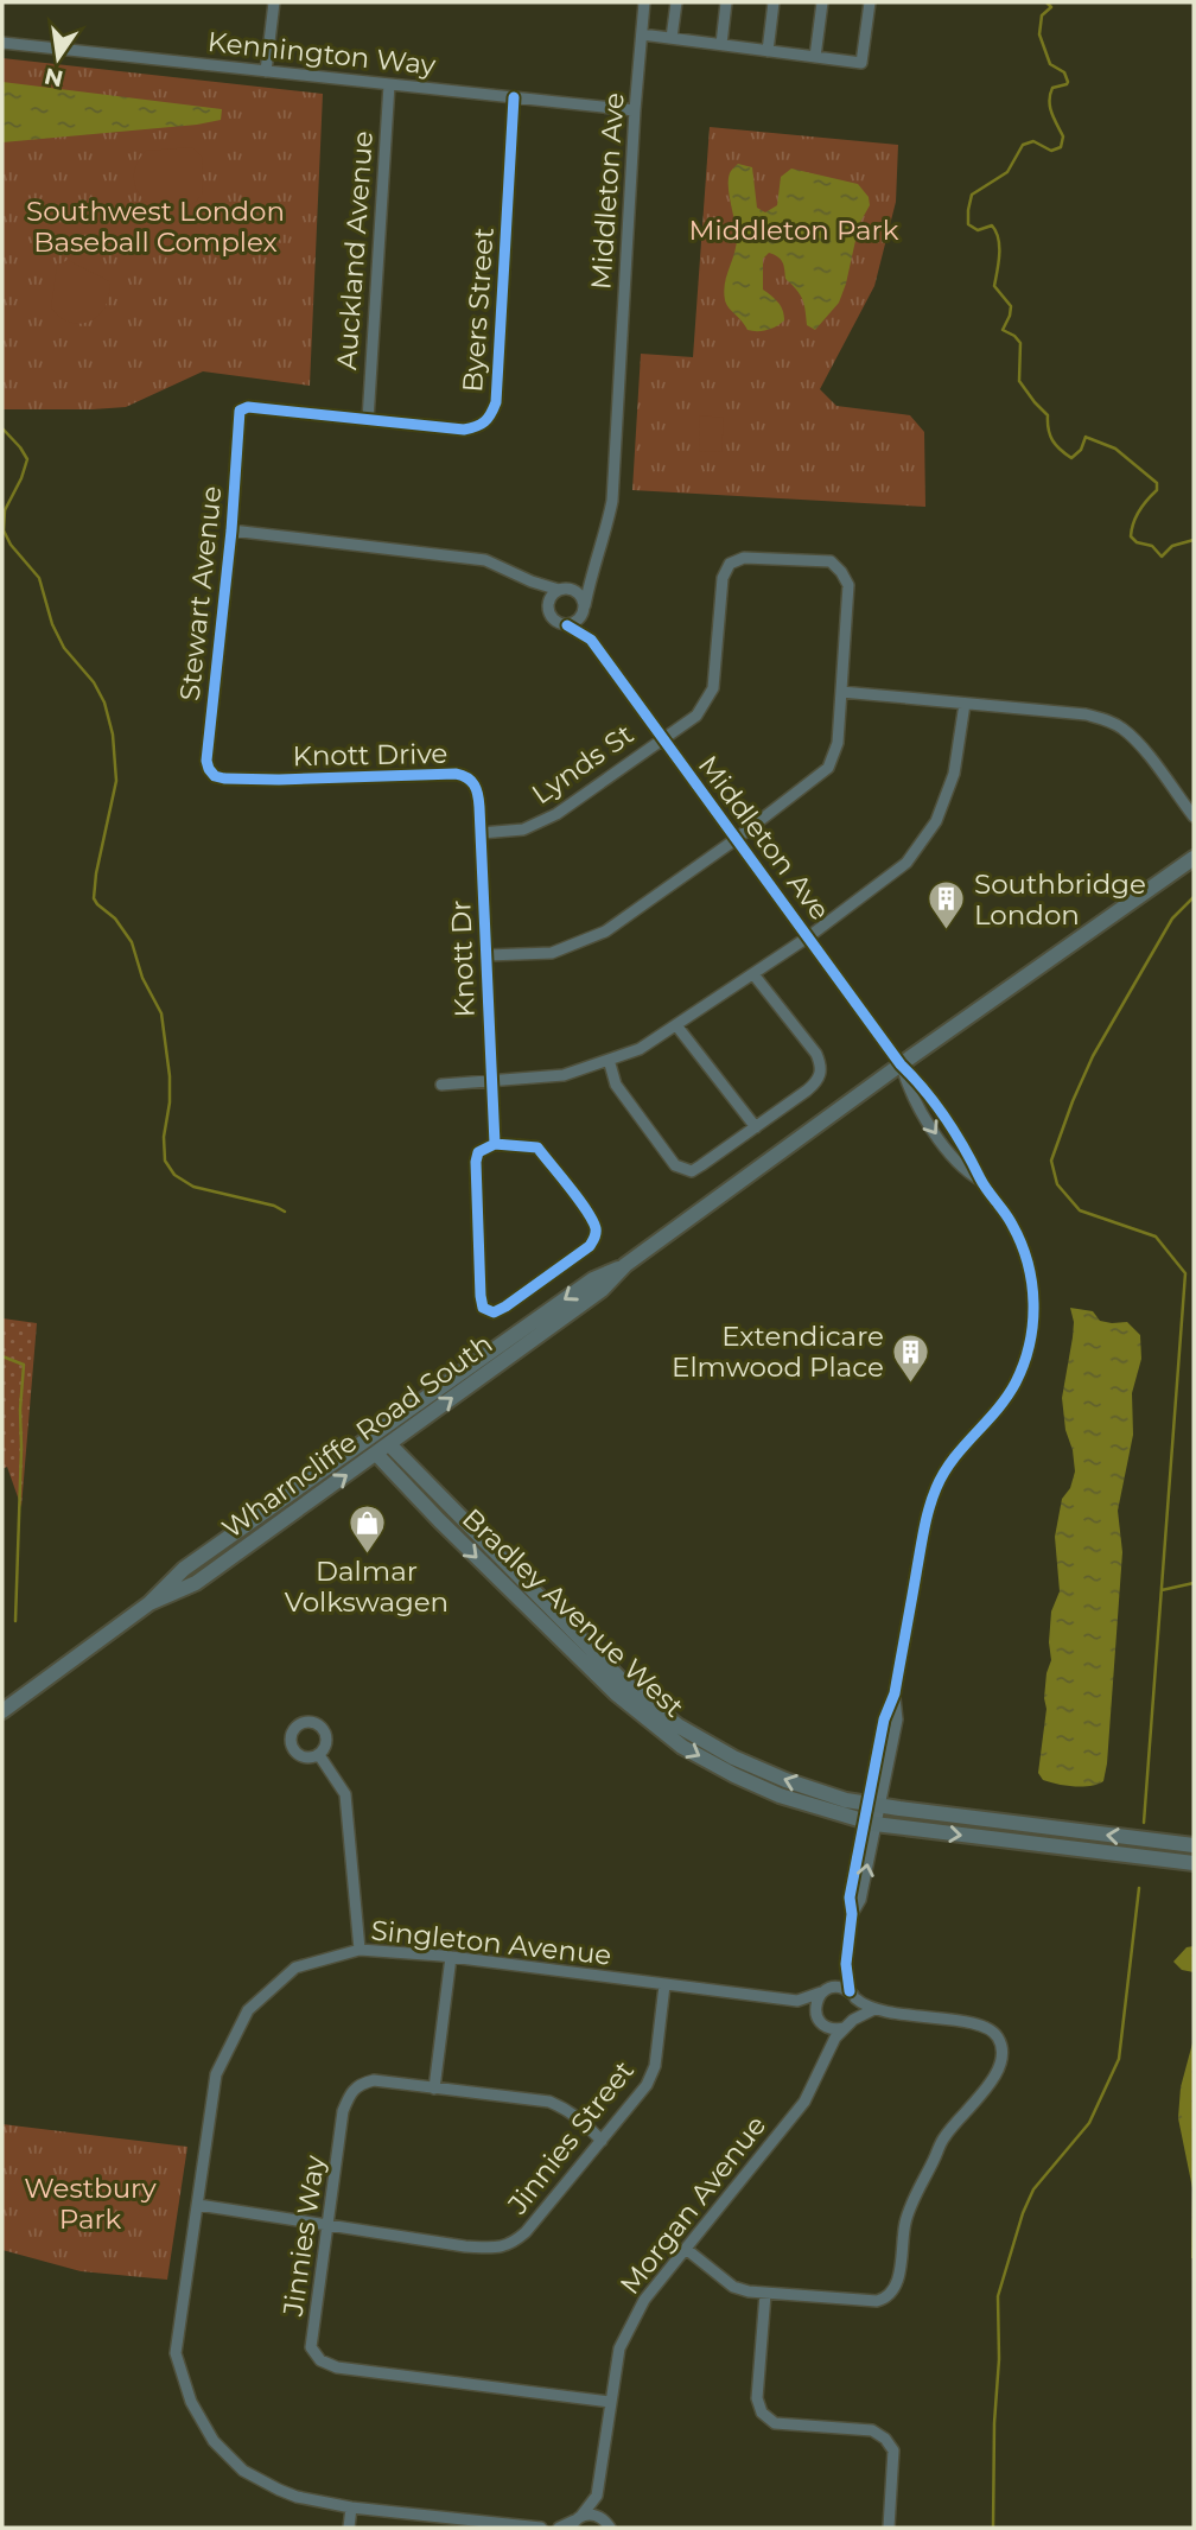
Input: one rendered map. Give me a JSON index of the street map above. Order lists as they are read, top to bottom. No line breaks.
{"streets":{"main road":["Wharncliffe Road South","Bradley Avenue West"],"street":["Kennington Way","Middleton Ave","Auckland Avenue","Byers Street","Stewart Avenue","Knott Drive","Lynds St","Knott Dr","Singleton Avenue","Jinnies Street","Morgan Avenue","Jinnies Way"]},"crossings":[["Kennington Way","Middleton Ave"],["Kennington Way","Auckland Avenue"],["Kennington Way","Byers Street"],["Middleton Ave","Lynds St"],["Middleton Ave","Wharncliffe Road South"],["Auckland Avenue","Byers Street"],["Byers Street","Stewart Avenue"],["Stewart Avenue","Knott Drive"],["Knott Drive","Lynds St"],["Knott Drive","Knott Dr"],["Lynds St","Knott Dr"],["Wharncliffe Road South","Bradley Avenue West"],["Singleton Avenue","Jinnies Street"],["Singleton Avenue","Morgan Avenue"],["Jinnies Street","Jinnies Way"],["Morgan Avenue","Jinnies Way"]],"parks":["Southwest London Baseball Complex","Middleton Park","Westbury Park"],"places":{"building":["Southbridge London","Extendicare Elmwood Place"],"shop":["Dalmar Volkswagen"]},"north":"bottom"}
